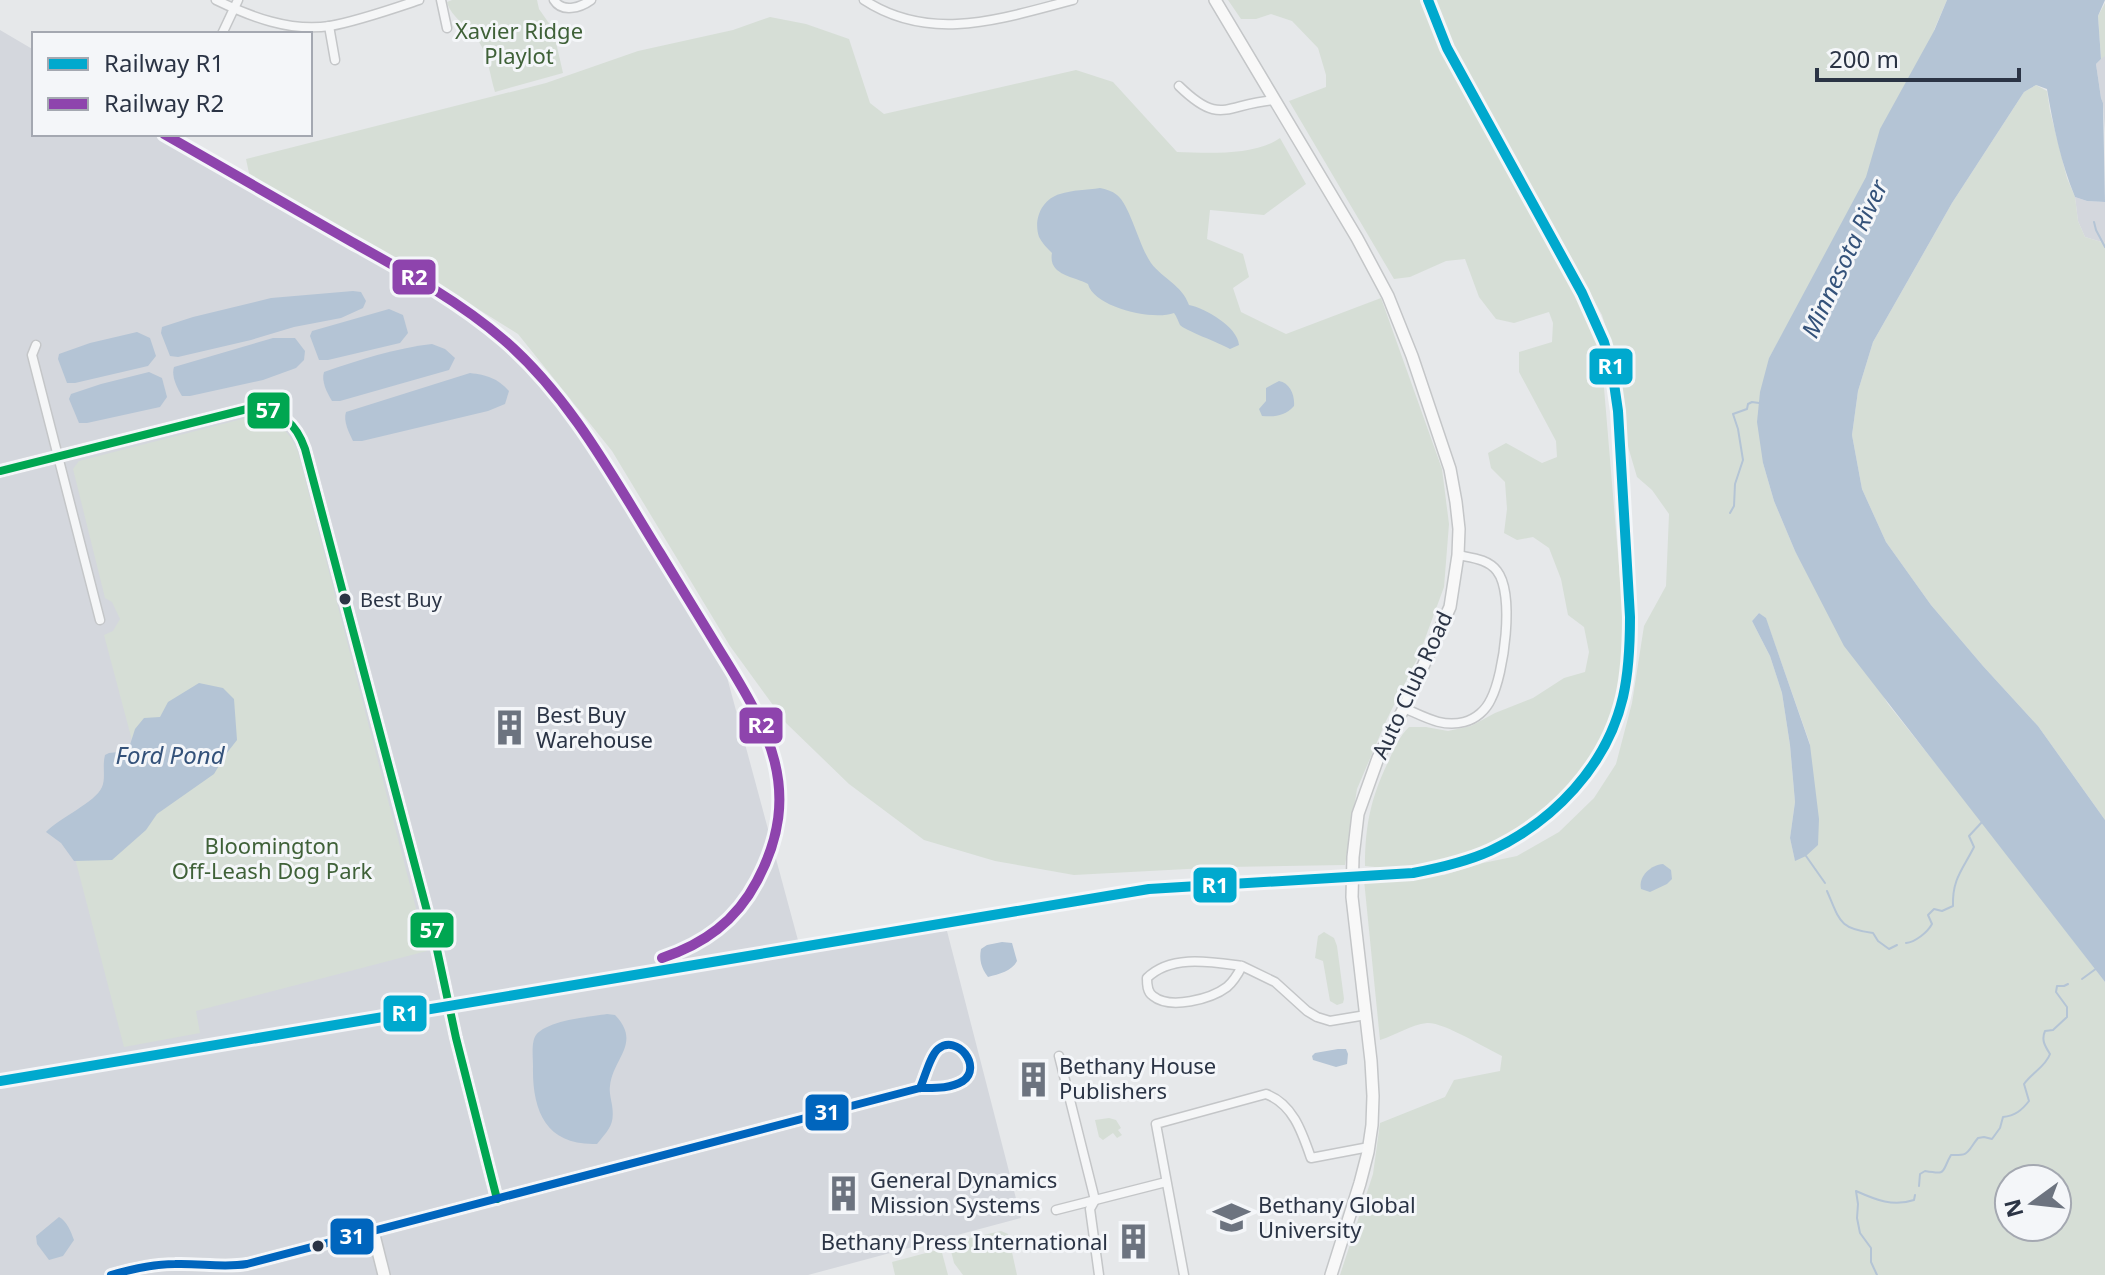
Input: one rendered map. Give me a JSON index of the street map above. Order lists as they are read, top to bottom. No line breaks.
{"streets":{"street":["Auto Club Road"]},"water":["Minnesota River","Ford Pond"],"parks":["Xavier Ridge Playlot","Bloomington Off-Leash Dog Park"],"places":{"other":["Best Buy"],"building":["Best Buy Warehouse","Bethany House Publishers","General Dynamics Mission Systems","Bethany Press International"],"school or university":["Bethany Global University"]},"lines":["rail line R1","rail line R2","transit line 57","transit line 31"],"legend":["Railway R1","Railway R2"],"scale_bar":"200 m","north":"left"}
